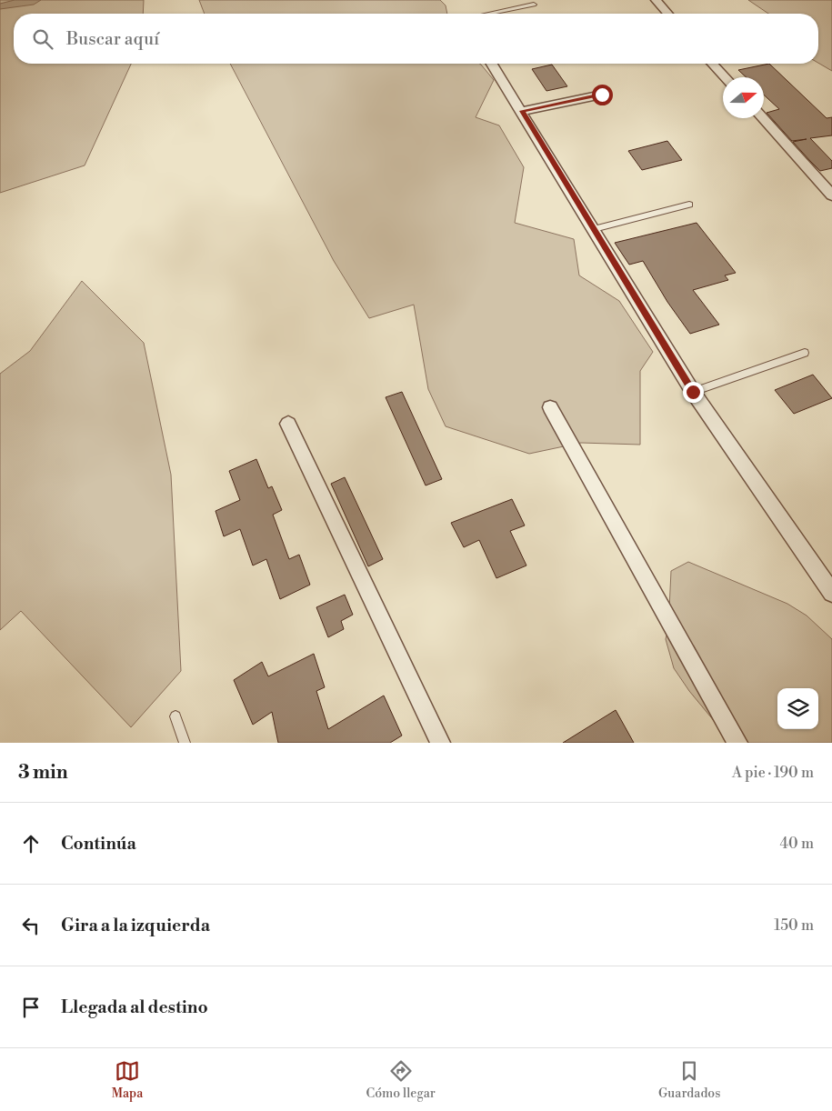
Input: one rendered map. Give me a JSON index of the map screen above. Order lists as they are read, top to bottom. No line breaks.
{"north":"right","page":{"search":"Buscar aquí","heading":["3 min","A pie · 190 m"],"list":[["Continúa","40 m"],["Gira a la izquierda","150 m"],"Llegada al destino"],"nav":["Mapa","Cómo llegar","Guardados"]}}
